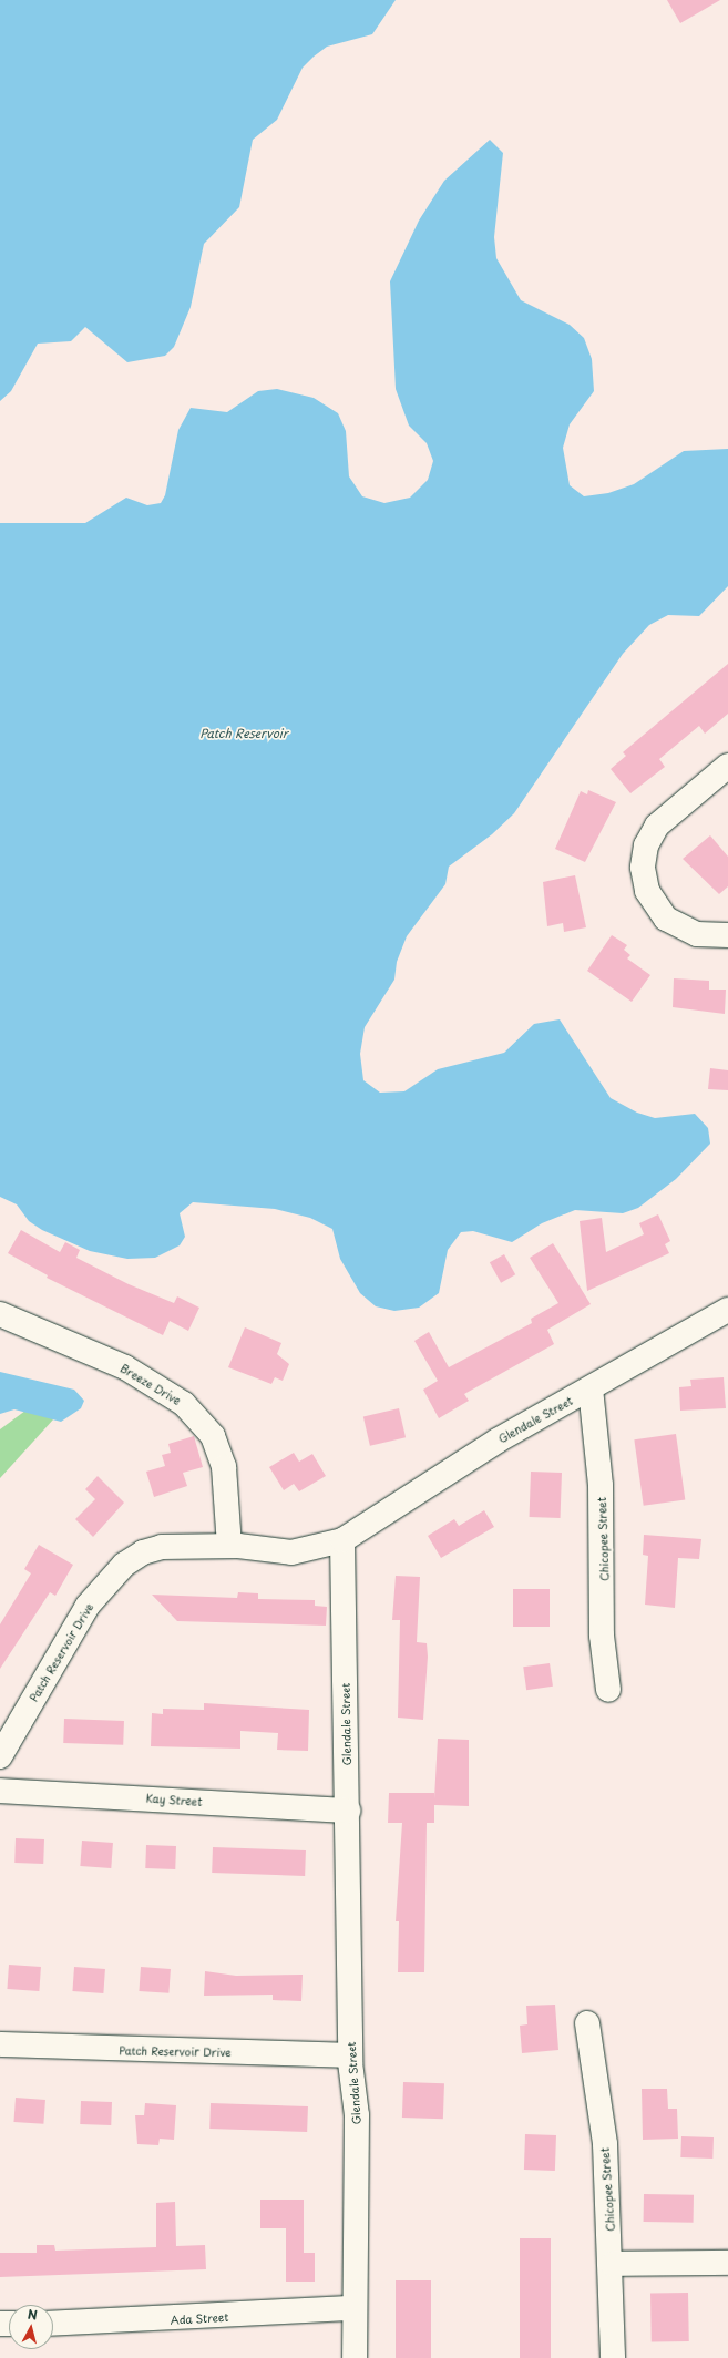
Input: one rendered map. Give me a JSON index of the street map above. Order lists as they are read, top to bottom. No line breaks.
{"streets":{"street":["Breeze Drive","Glendale Street","Chicopee Street","Patch Reservoir Drive","Kay Street","Ada Street"]},"crossings":[["Breeze Drive","Patch Reservoir Drive"],["Glendale Street","Chicopee Street"],["Glendale Street","Patch Reservoir Drive"],["Glendale Street","Kay Street"],["Glendale Street","Ada Street"]],"water":["Patch Reservoir"],"north":"top"}
